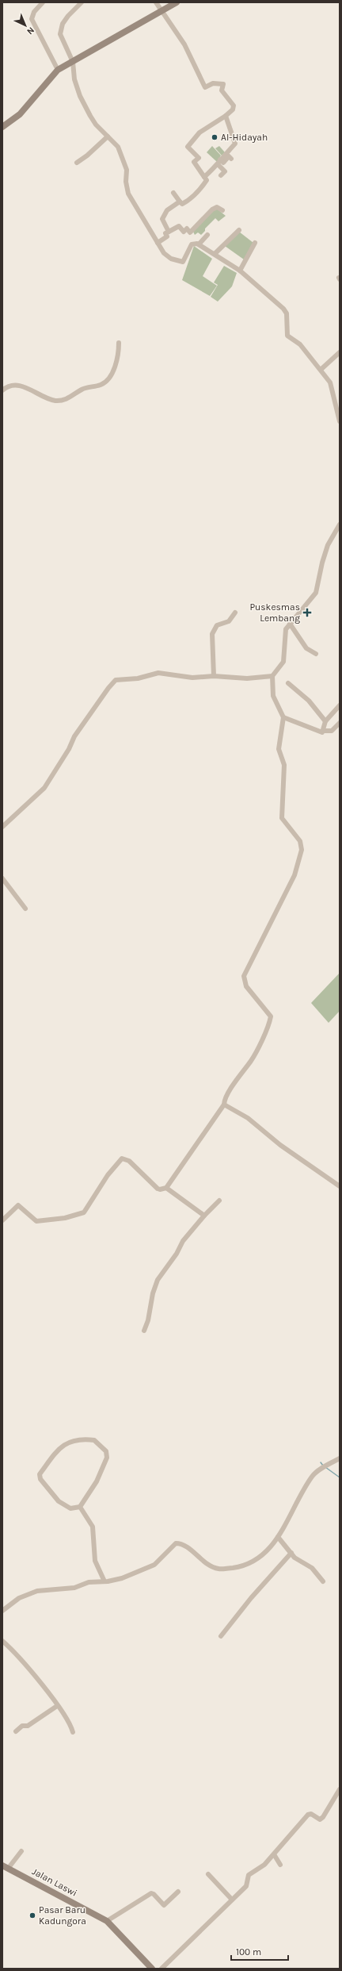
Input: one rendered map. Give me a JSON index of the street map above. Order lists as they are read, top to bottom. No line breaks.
{"streets":{"street":["Jalan Laswi"]},"places":{"other":["Al-Hidayah","Pasar Baru Kadungora"],"health":["Puskesmas Lembang"]},"scale_bar":"100 m","north":"bottom right"}
